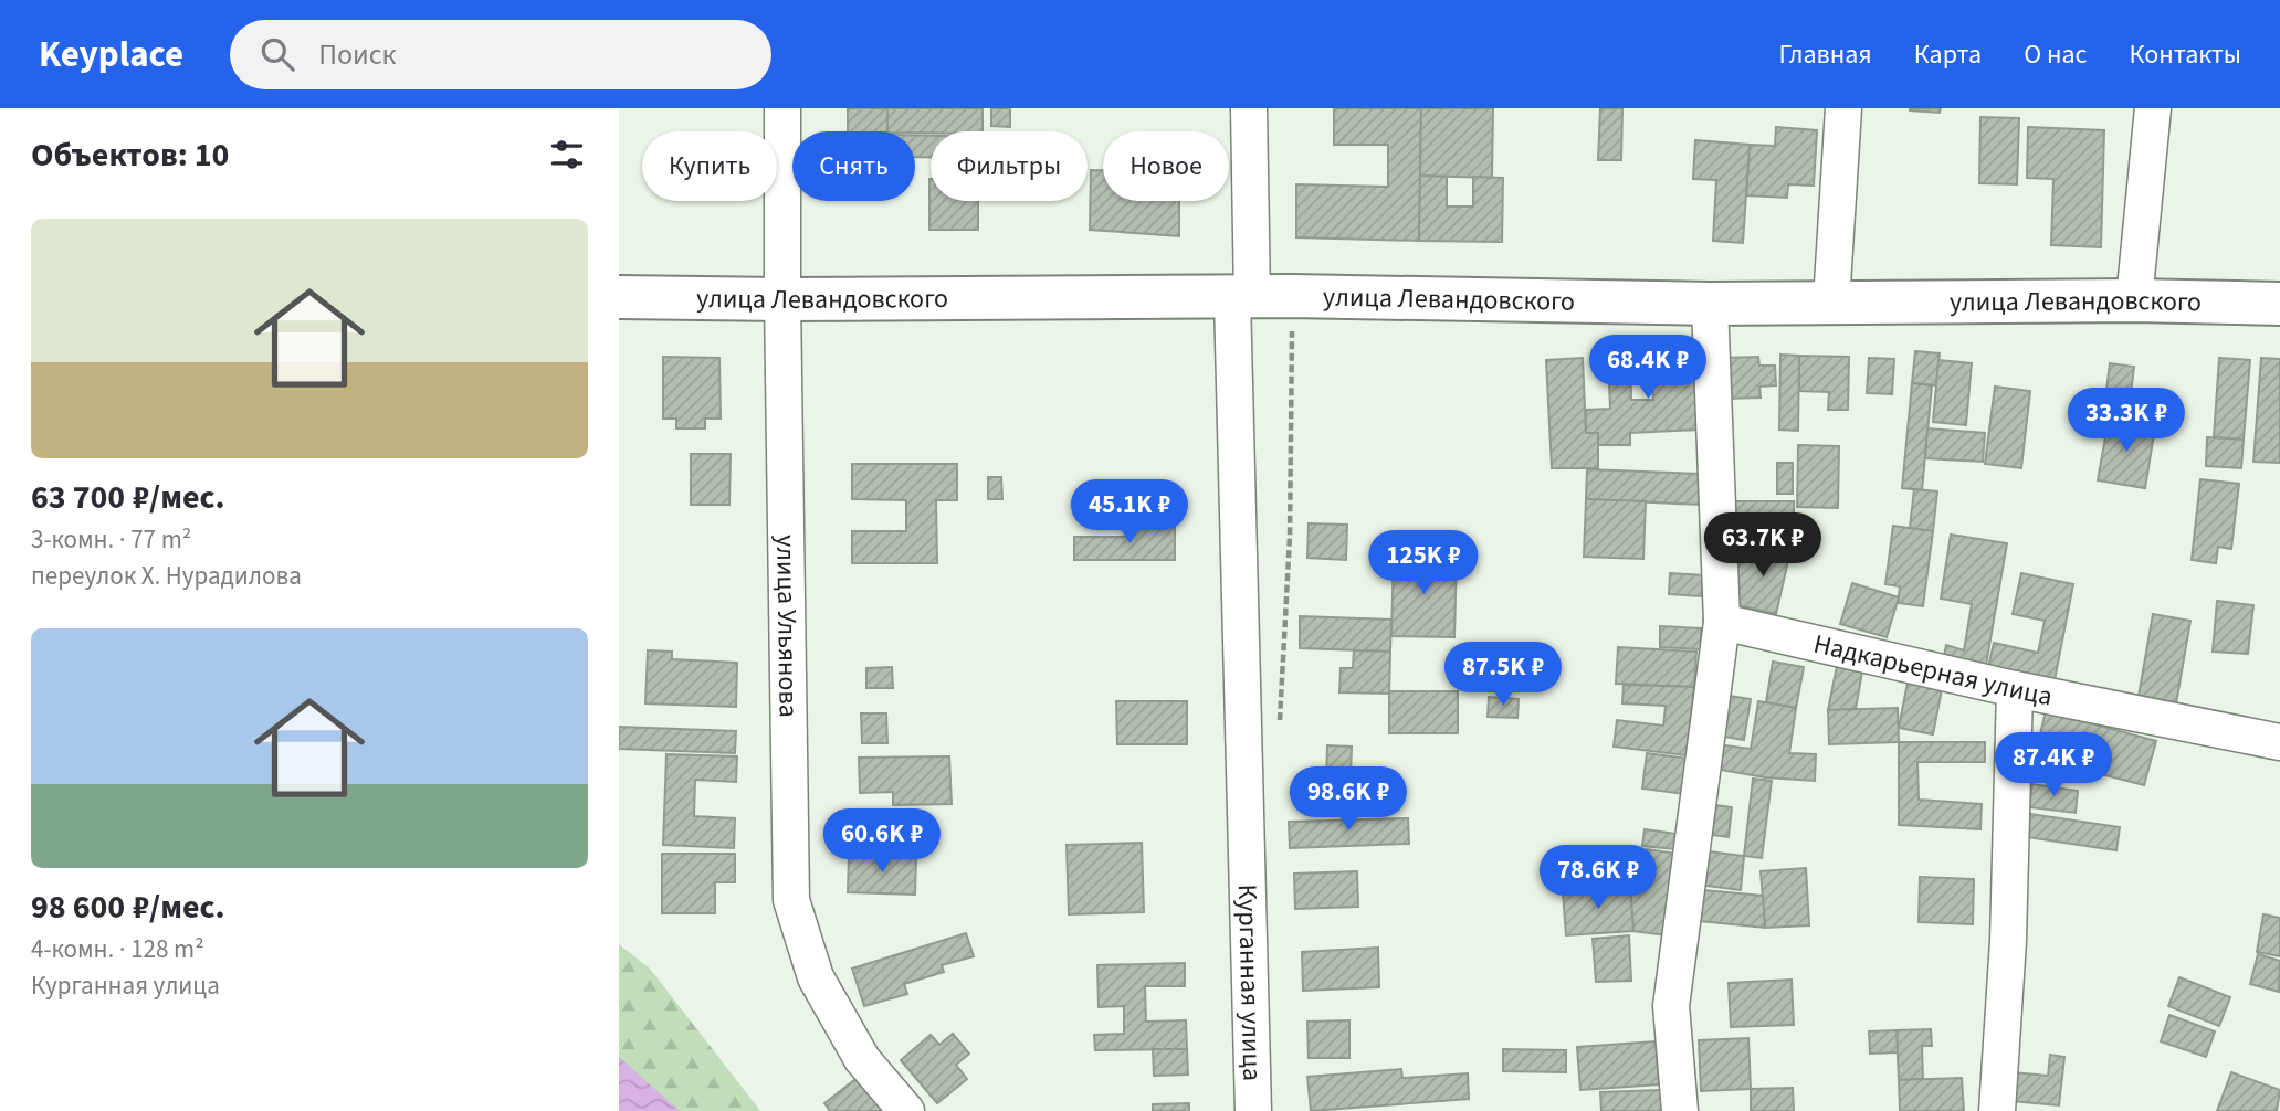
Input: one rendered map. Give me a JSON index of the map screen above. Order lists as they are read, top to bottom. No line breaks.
{"streets":{"street":["улица Левандовского","улица Ульянова","Надкарьерная улица","Курганная улица"]},"crossings":[["улица Левандовского","улица Ульянова"],["улица Левандовского","Курганная улица"]],"page":{"header":"Keyplace","search":"Поиск","nav":["Главная","Карта","О нас","Контакты"],"heading":"Объектов: 10","chip":["Купить","Снять","Фильтры","Новое"],"list":[{"name":"63 700 ₽/мес.","note":"3-комн. · 77 m² · переулок Х. Нурадилова"},{"name":"98 600 ₽/мес.","note":"4-комн. · 128 m² · Курганная улица"}],"price":["68.4K ₽","33.3K ₽","45.1K ₽","63.7K ₽","125K ₽","87.5K ₽","87.4K ₽","98.6K ₽","60.6K ₽","78.6K ₽"]}}
